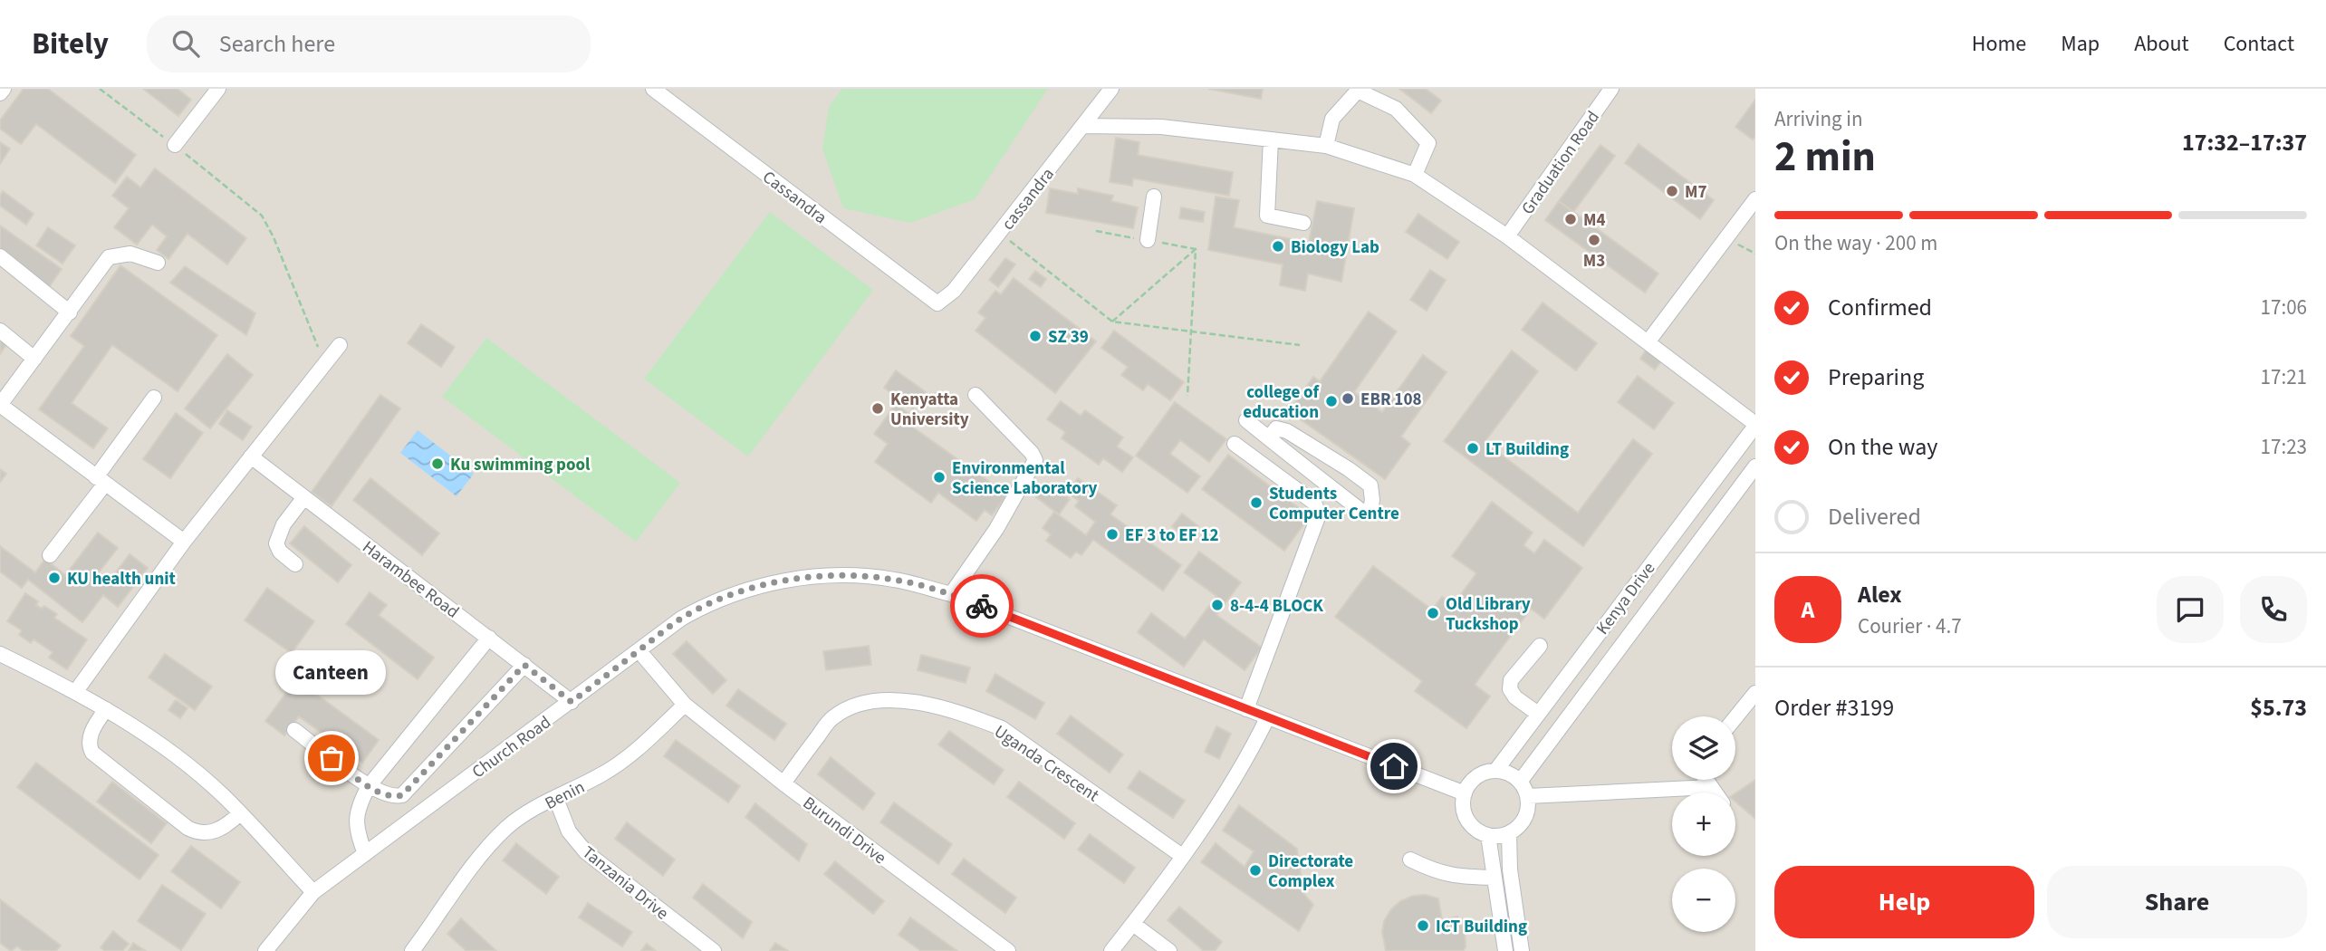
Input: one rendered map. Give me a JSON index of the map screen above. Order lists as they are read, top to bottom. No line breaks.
{"streets":{"lane":["Graduation Road","Cassandra","cassandra","Harambee Road","Kenya Drive","Church Road","Uganda Crescent","Benin","Burundi Drive","Tanzania Drive"]},"crossings":[["Cassandra","cassandra"],["Harambee Road","Church Road"],["Kenya Drive","Church Road"],["Uganda Crescent","Burundi Drive"],["Benin","Burundi Drive"],["Benin","Tanzania Drive"]],"places":["M7","M4","M3","Biology Lab","SZ 39","EBR 108","college of education","Kenyatta University","LT Building","Ku swimming pool","Environmental Science Laboratory","Students Computer Centre","EF 3 to EF 12","KU health unit","8-4-4 BLOCK","Old Library Tuckshop","Canteen","Directorate Complex","ICT Building"],"page":{"header":"Bitely","search":"Search here","nav":["Home","Map","About","Contact"],"heading":["2 min","Arriving in","17:32–17:37"],"panel":["Alex","Courier · 4.7","Order #3199","$5.73"],"bar":"On the way · 200 m","list":[["Confirmed","17:06"],["Preparing","17:21"],["On the way","17:23"],"Delivered"],"round":"A","bubble":"Canteen","map_buttons":["+","−"],"buttons":["Help","Share"]}}
